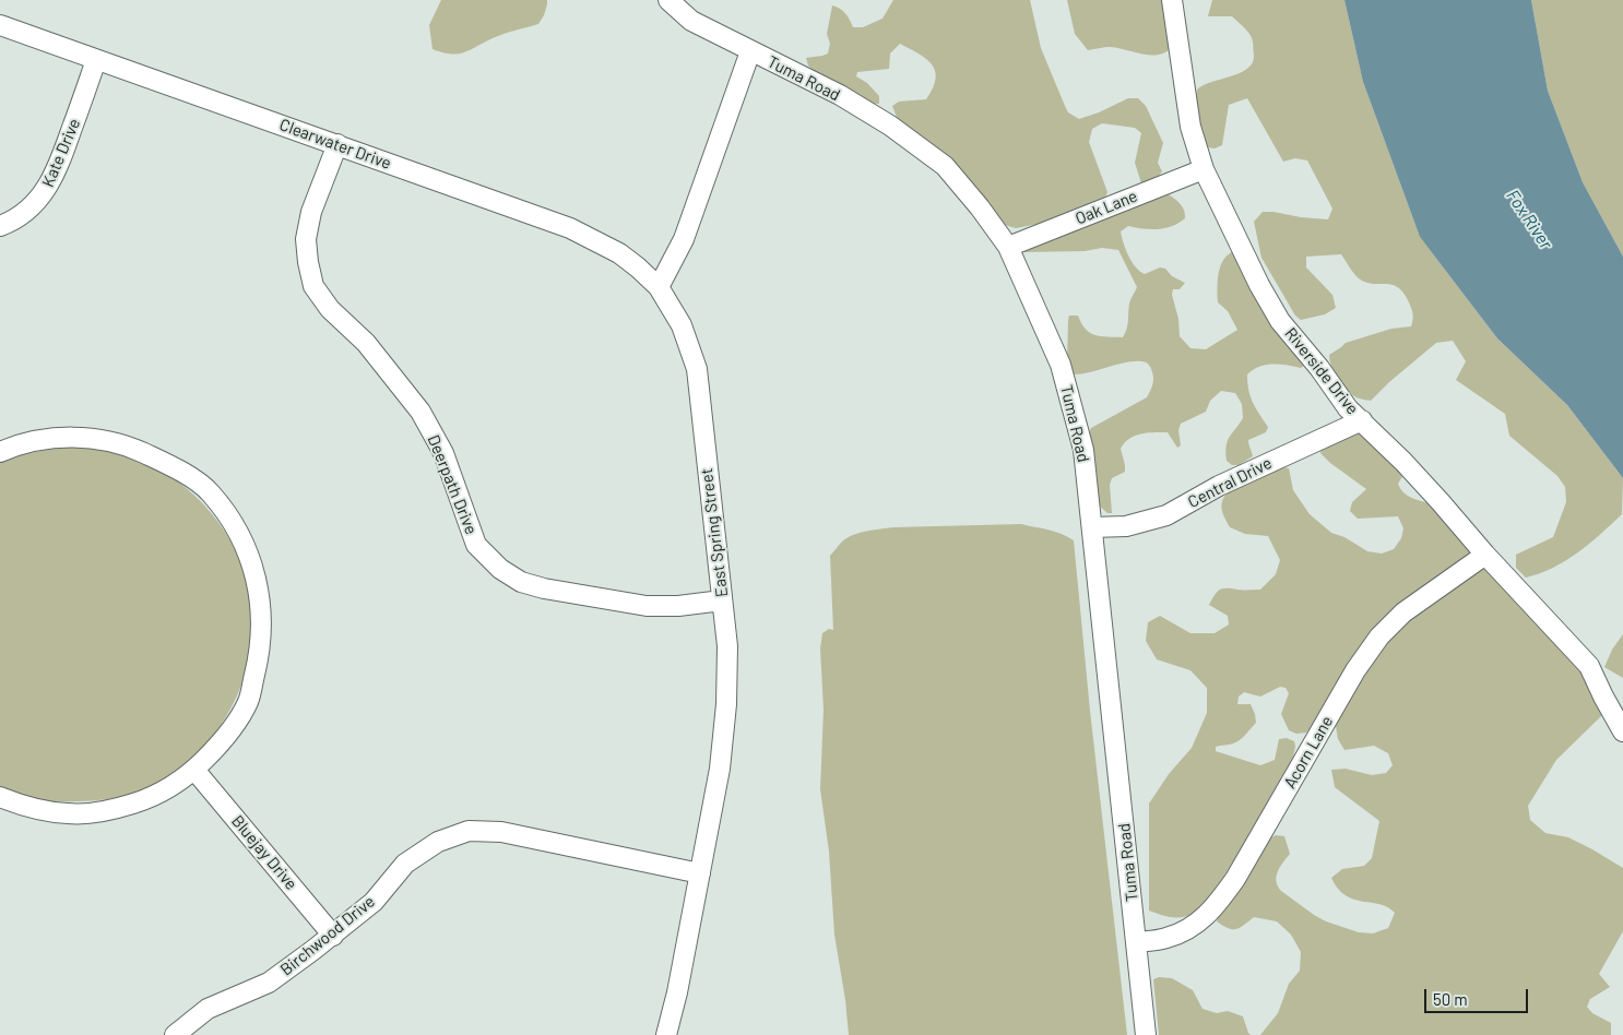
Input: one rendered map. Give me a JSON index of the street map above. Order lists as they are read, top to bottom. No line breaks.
{"streets":{"street":["Tuma Road","Clearwater Drive","Kate Drive","Oak Lane","Riverside Drive","Central Drive","Deerpath Drive","East Spring Street","Acorn Lane","Bluejay Drive","Birchwood Drive"]},"crossings":[["Tuma Road","Oak Lane"],["Tuma Road","Central Drive"],["Tuma Road","Acorn Lane"],["Clearwater Drive","Kate Drive"],["Clearwater Drive","Deerpath Drive"],["Clearwater Drive","East Spring Street"],["Oak Lane","Riverside Drive"],["Riverside Drive","Central Drive"],["Riverside Drive","Acorn Lane"],["Deerpath Drive","East Spring Street"],["East Spring Street","Birchwood Drive"],["Bluejay Drive","Birchwood Drive"]],"water":["Fox River"],"scale_bar":"50 m"}
